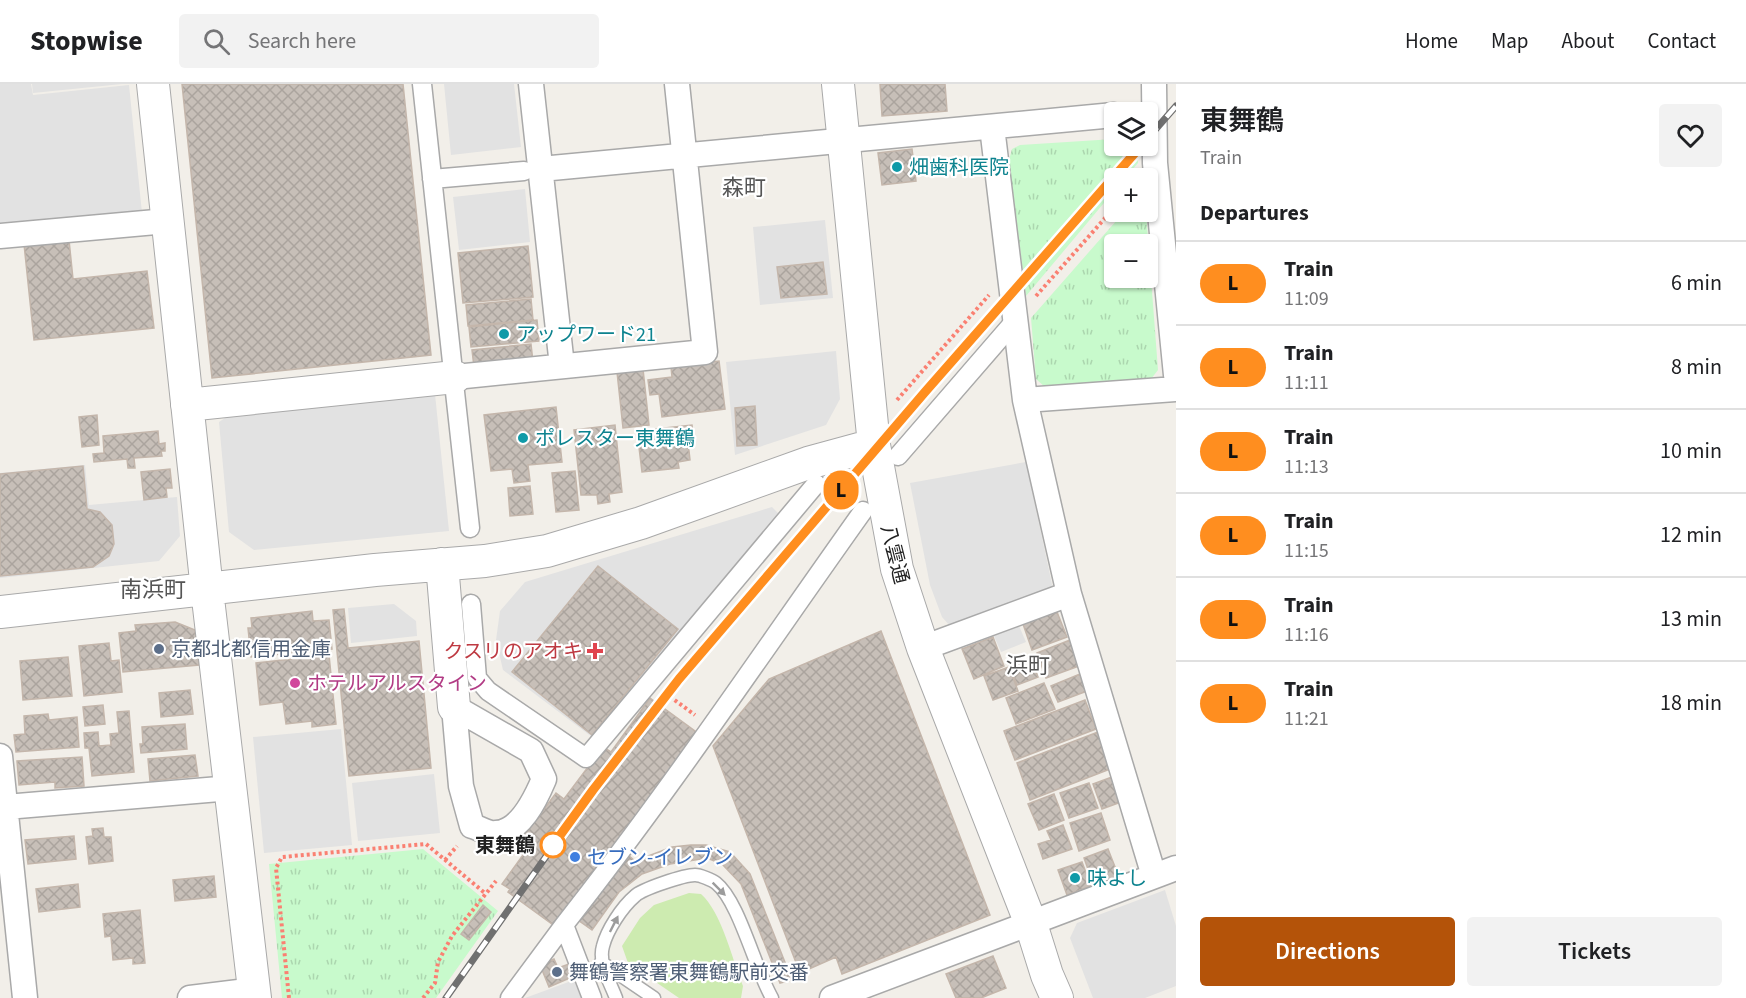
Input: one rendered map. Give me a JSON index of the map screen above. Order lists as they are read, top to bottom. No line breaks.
{"streets":{"street":["八雲通"]},"districts":["森町","南浜町","浜町"],"places":{"other":["畑歯科医院","アップワード21","ポレスター東舞鶴","京都北都信用金庫","ホテルアルスタイン","東舞鶴","セブン-イレブン","味よし","舞鶴警察署東舞鶴駅前交番"],"health":["クスリのアオキ"]},"page":{"header":"Stopwise","search":"Search here","nav":["Home","Map","About","Contact"],"on_map":"L","heading":[["東舞鶴","Train"],"Departures"],"map_buttons":["+","−"],"list":[{"mark":"L","name":"Train","note":"11:09","value":"6 min"},{"mark":"L","name":"Train","note":"11:11","value":"8 min"},{"mark":"L","name":"Train","note":"11:13","value":"10 min"},{"mark":"L","name":"Train","note":"11:15","value":"12 min"},{"mark":"L","name":"Train","note":"11:16","value":"13 min"},{"mark":"L","name":"Train","note":"11:21","value":"18 min"}],"buttons":["Directions","Tickets"]}}
